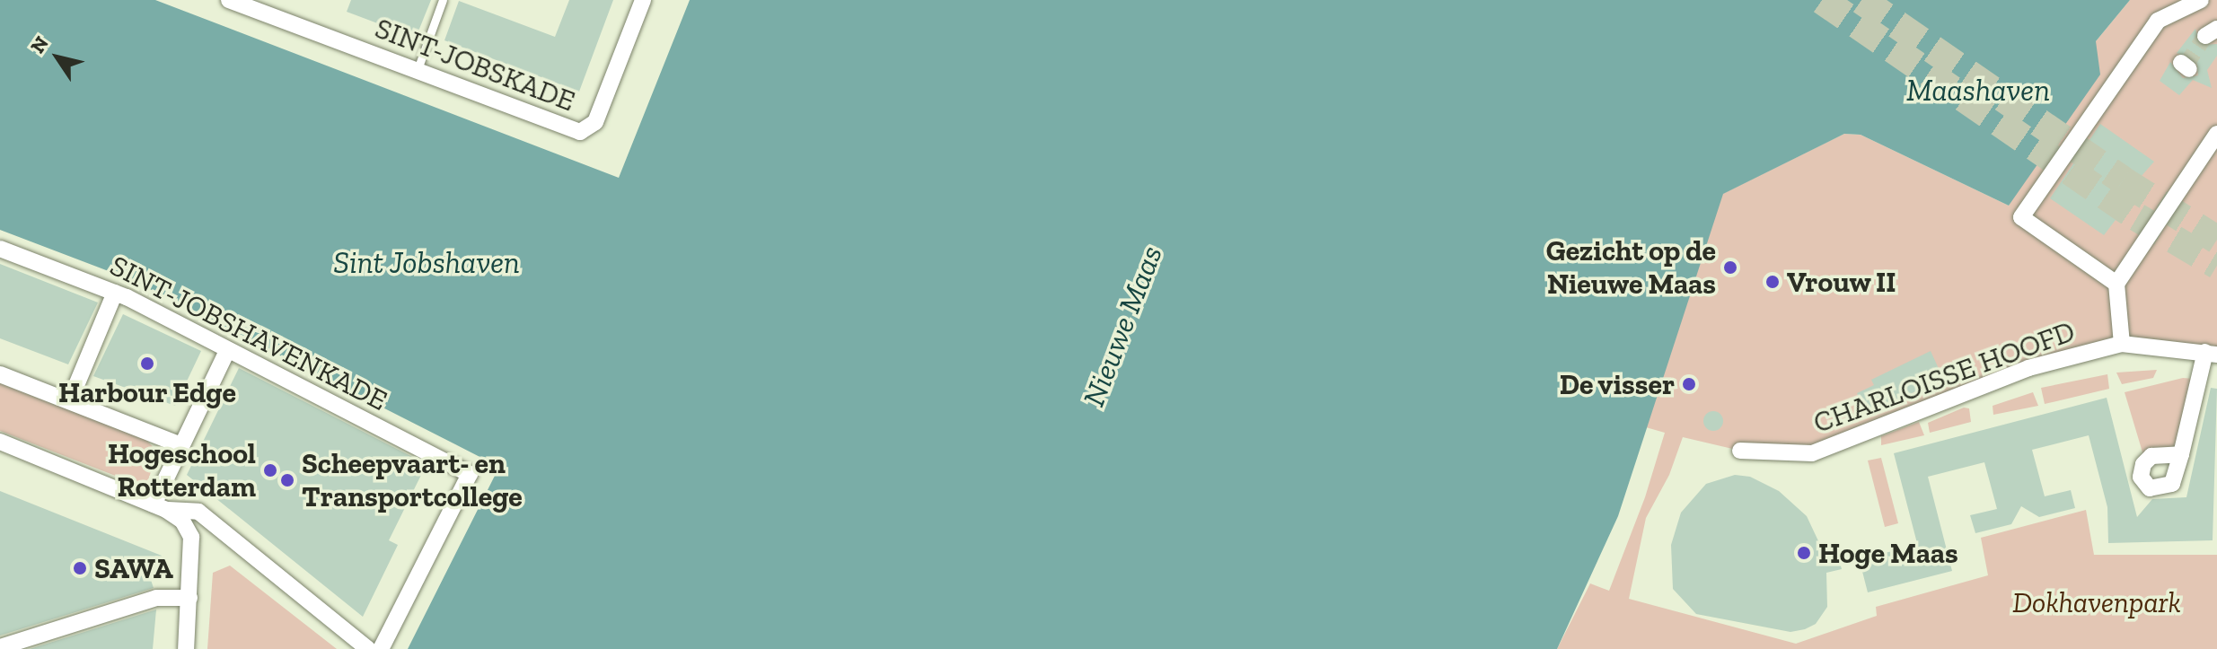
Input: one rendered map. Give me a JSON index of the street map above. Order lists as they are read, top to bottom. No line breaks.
{"streets":{"street":["SINT-JOBSKADE","SINT-JOBSHAVENKADE","CHARLOISSE HOOFD"]},"water":["Maashaven","Sint Jobshaven","Nieuwe Maas"],"parks":["Dokhavenpark"],"places":["Gezicht op de Nieuwe Maas","Vrouw II","Harbour Edge","De visser","Hogeschool Rotterdam","Scheepvaart- en Transportcollege","Hoge Maas","SAWA"],"north":"top left"}
